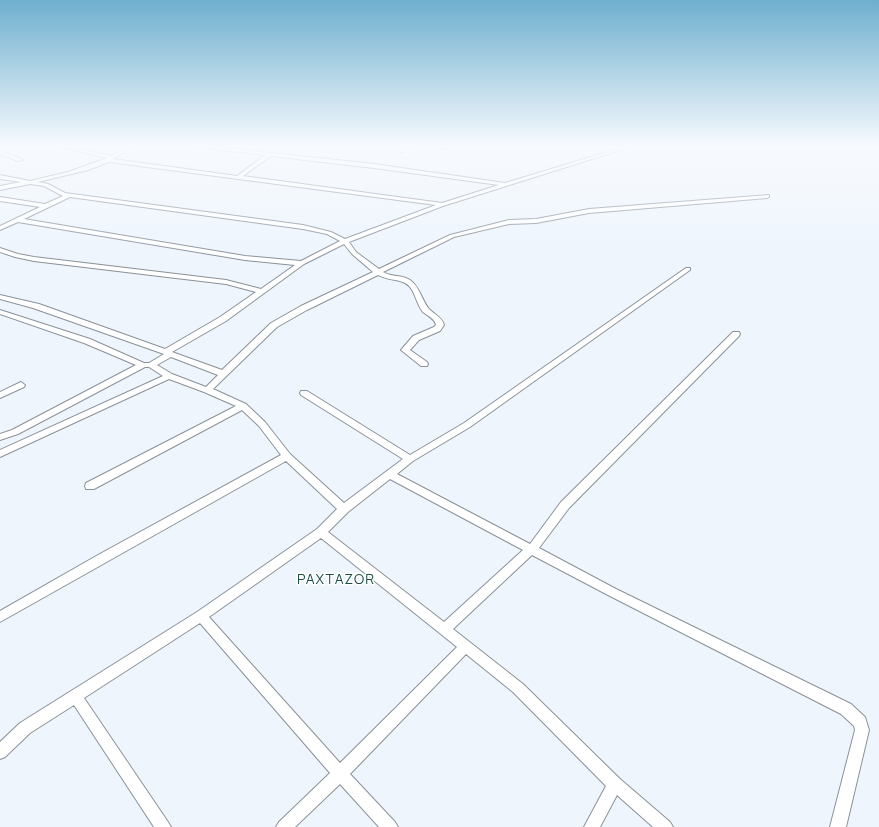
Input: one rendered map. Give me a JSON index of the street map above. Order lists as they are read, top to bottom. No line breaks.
{"districts":["PAXTAZOR"]}
